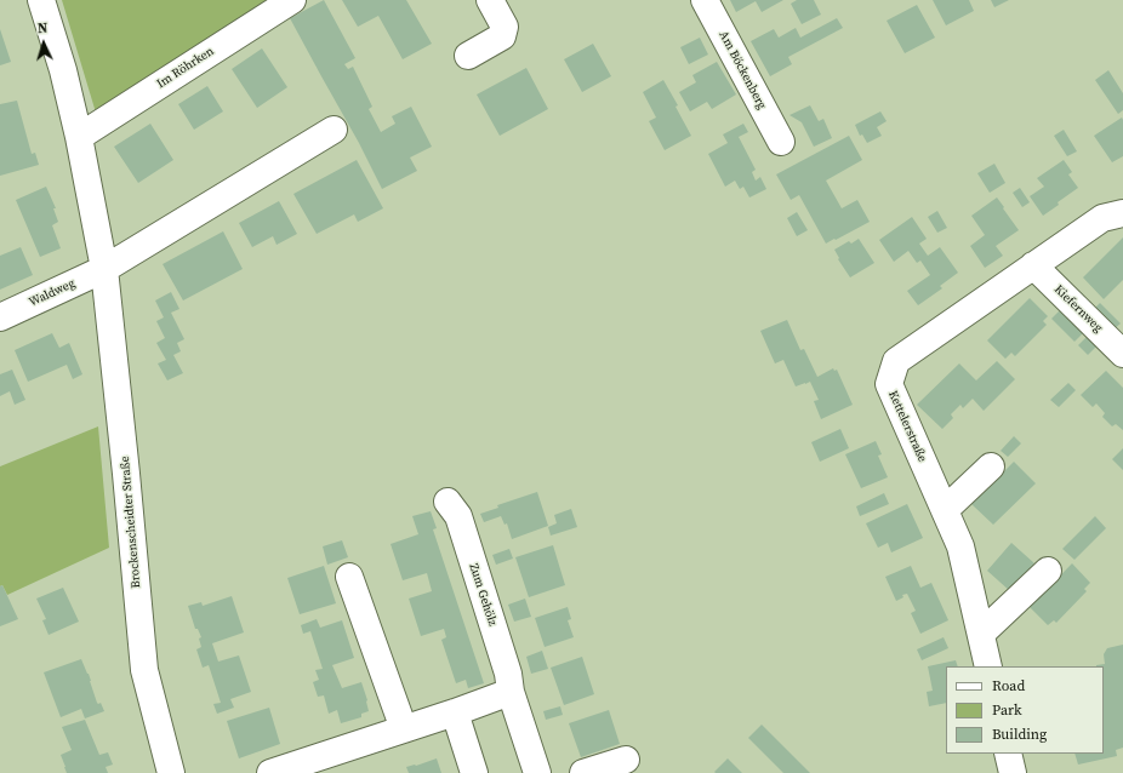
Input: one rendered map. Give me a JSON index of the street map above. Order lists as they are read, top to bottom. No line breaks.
{"streets":{"street":["Im Röhrken","Am Böckenberg","Waldweg","Kiefernweg","Kettelerstraße","Brockenscheidter Straße","Zum Gehölz"]},"crossings":[["Im Röhrken","Brockenscheidter Straße"],["Waldweg","Brockenscheidter Straße"],["Kiefernweg","Kettelerstraße"]],"legend":["Road","Park","Building"],"north":"top"}
